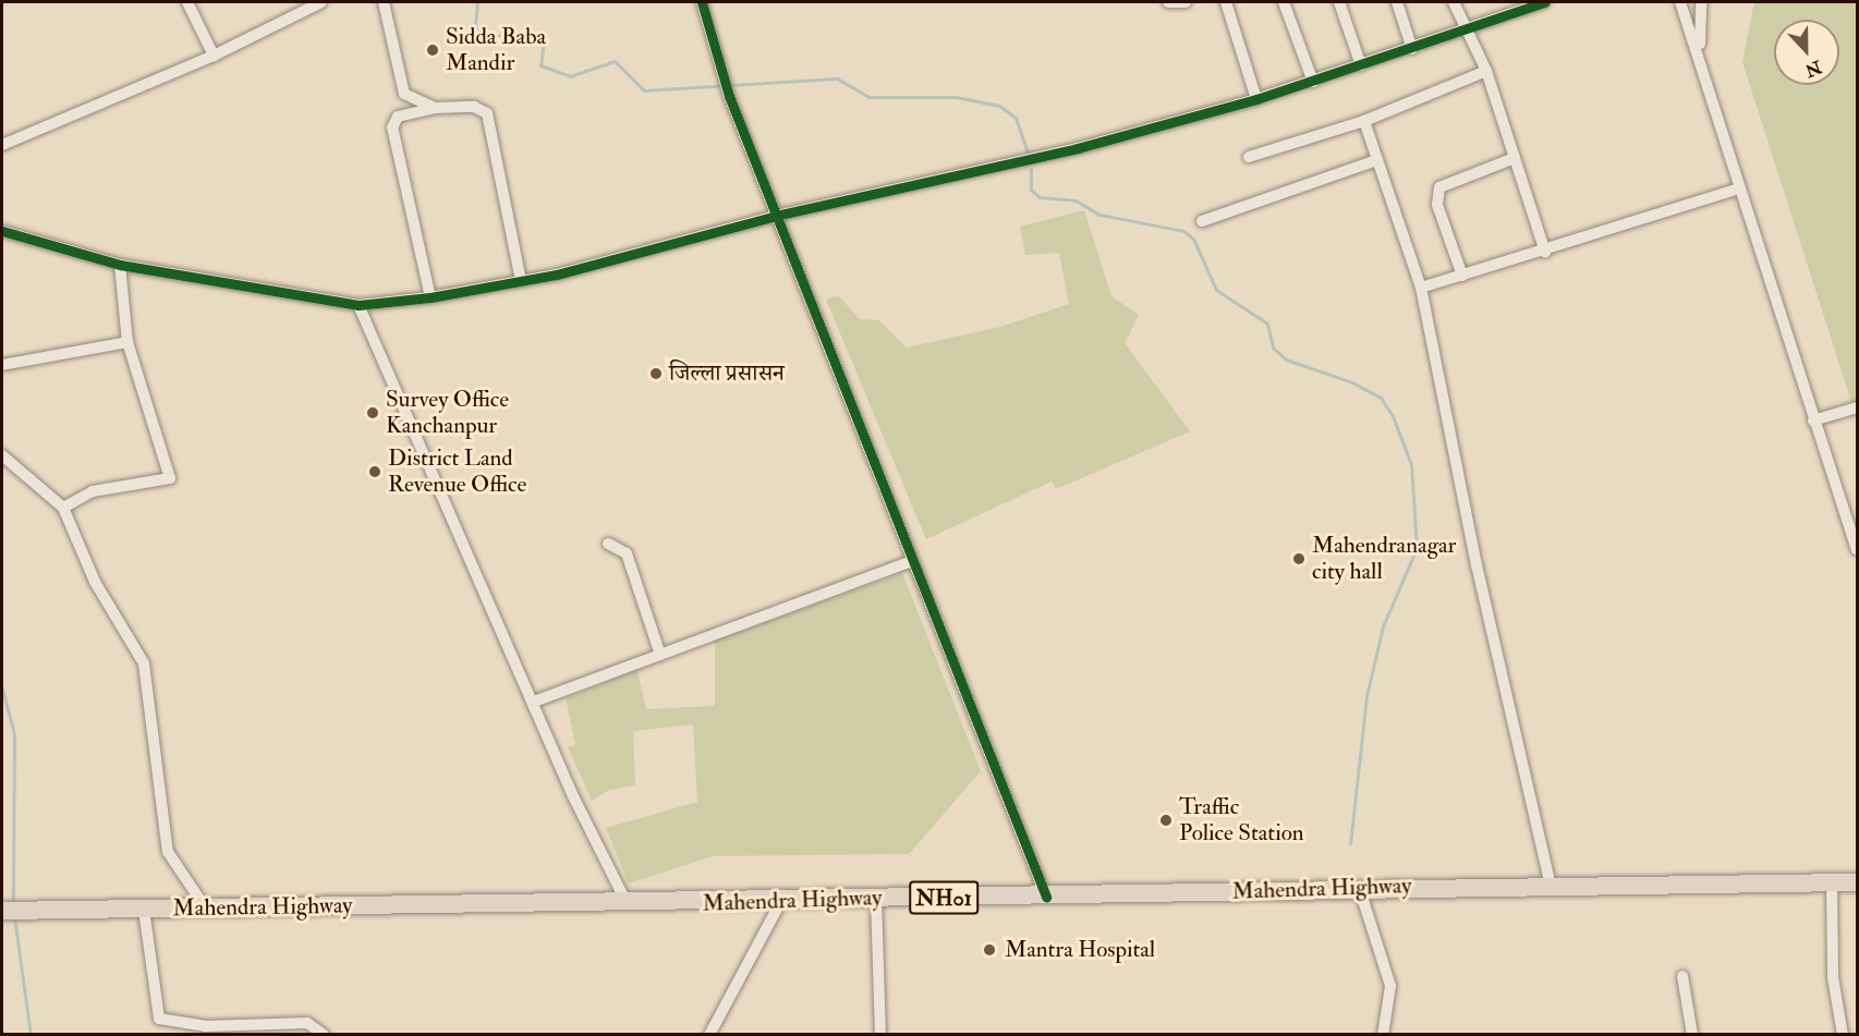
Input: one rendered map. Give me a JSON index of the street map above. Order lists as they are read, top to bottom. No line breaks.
{"streets":{"highway":["Mahendra Highway","NH01"]},"places":["Sidda Baba Mandir","जिल्ला प्रसासन","Survey Office Kanchanpur","District Land Revenue Office","Mahendranagar city hall","Traffic Police Station","Mantra Hospital"],"north":"bottom"}
